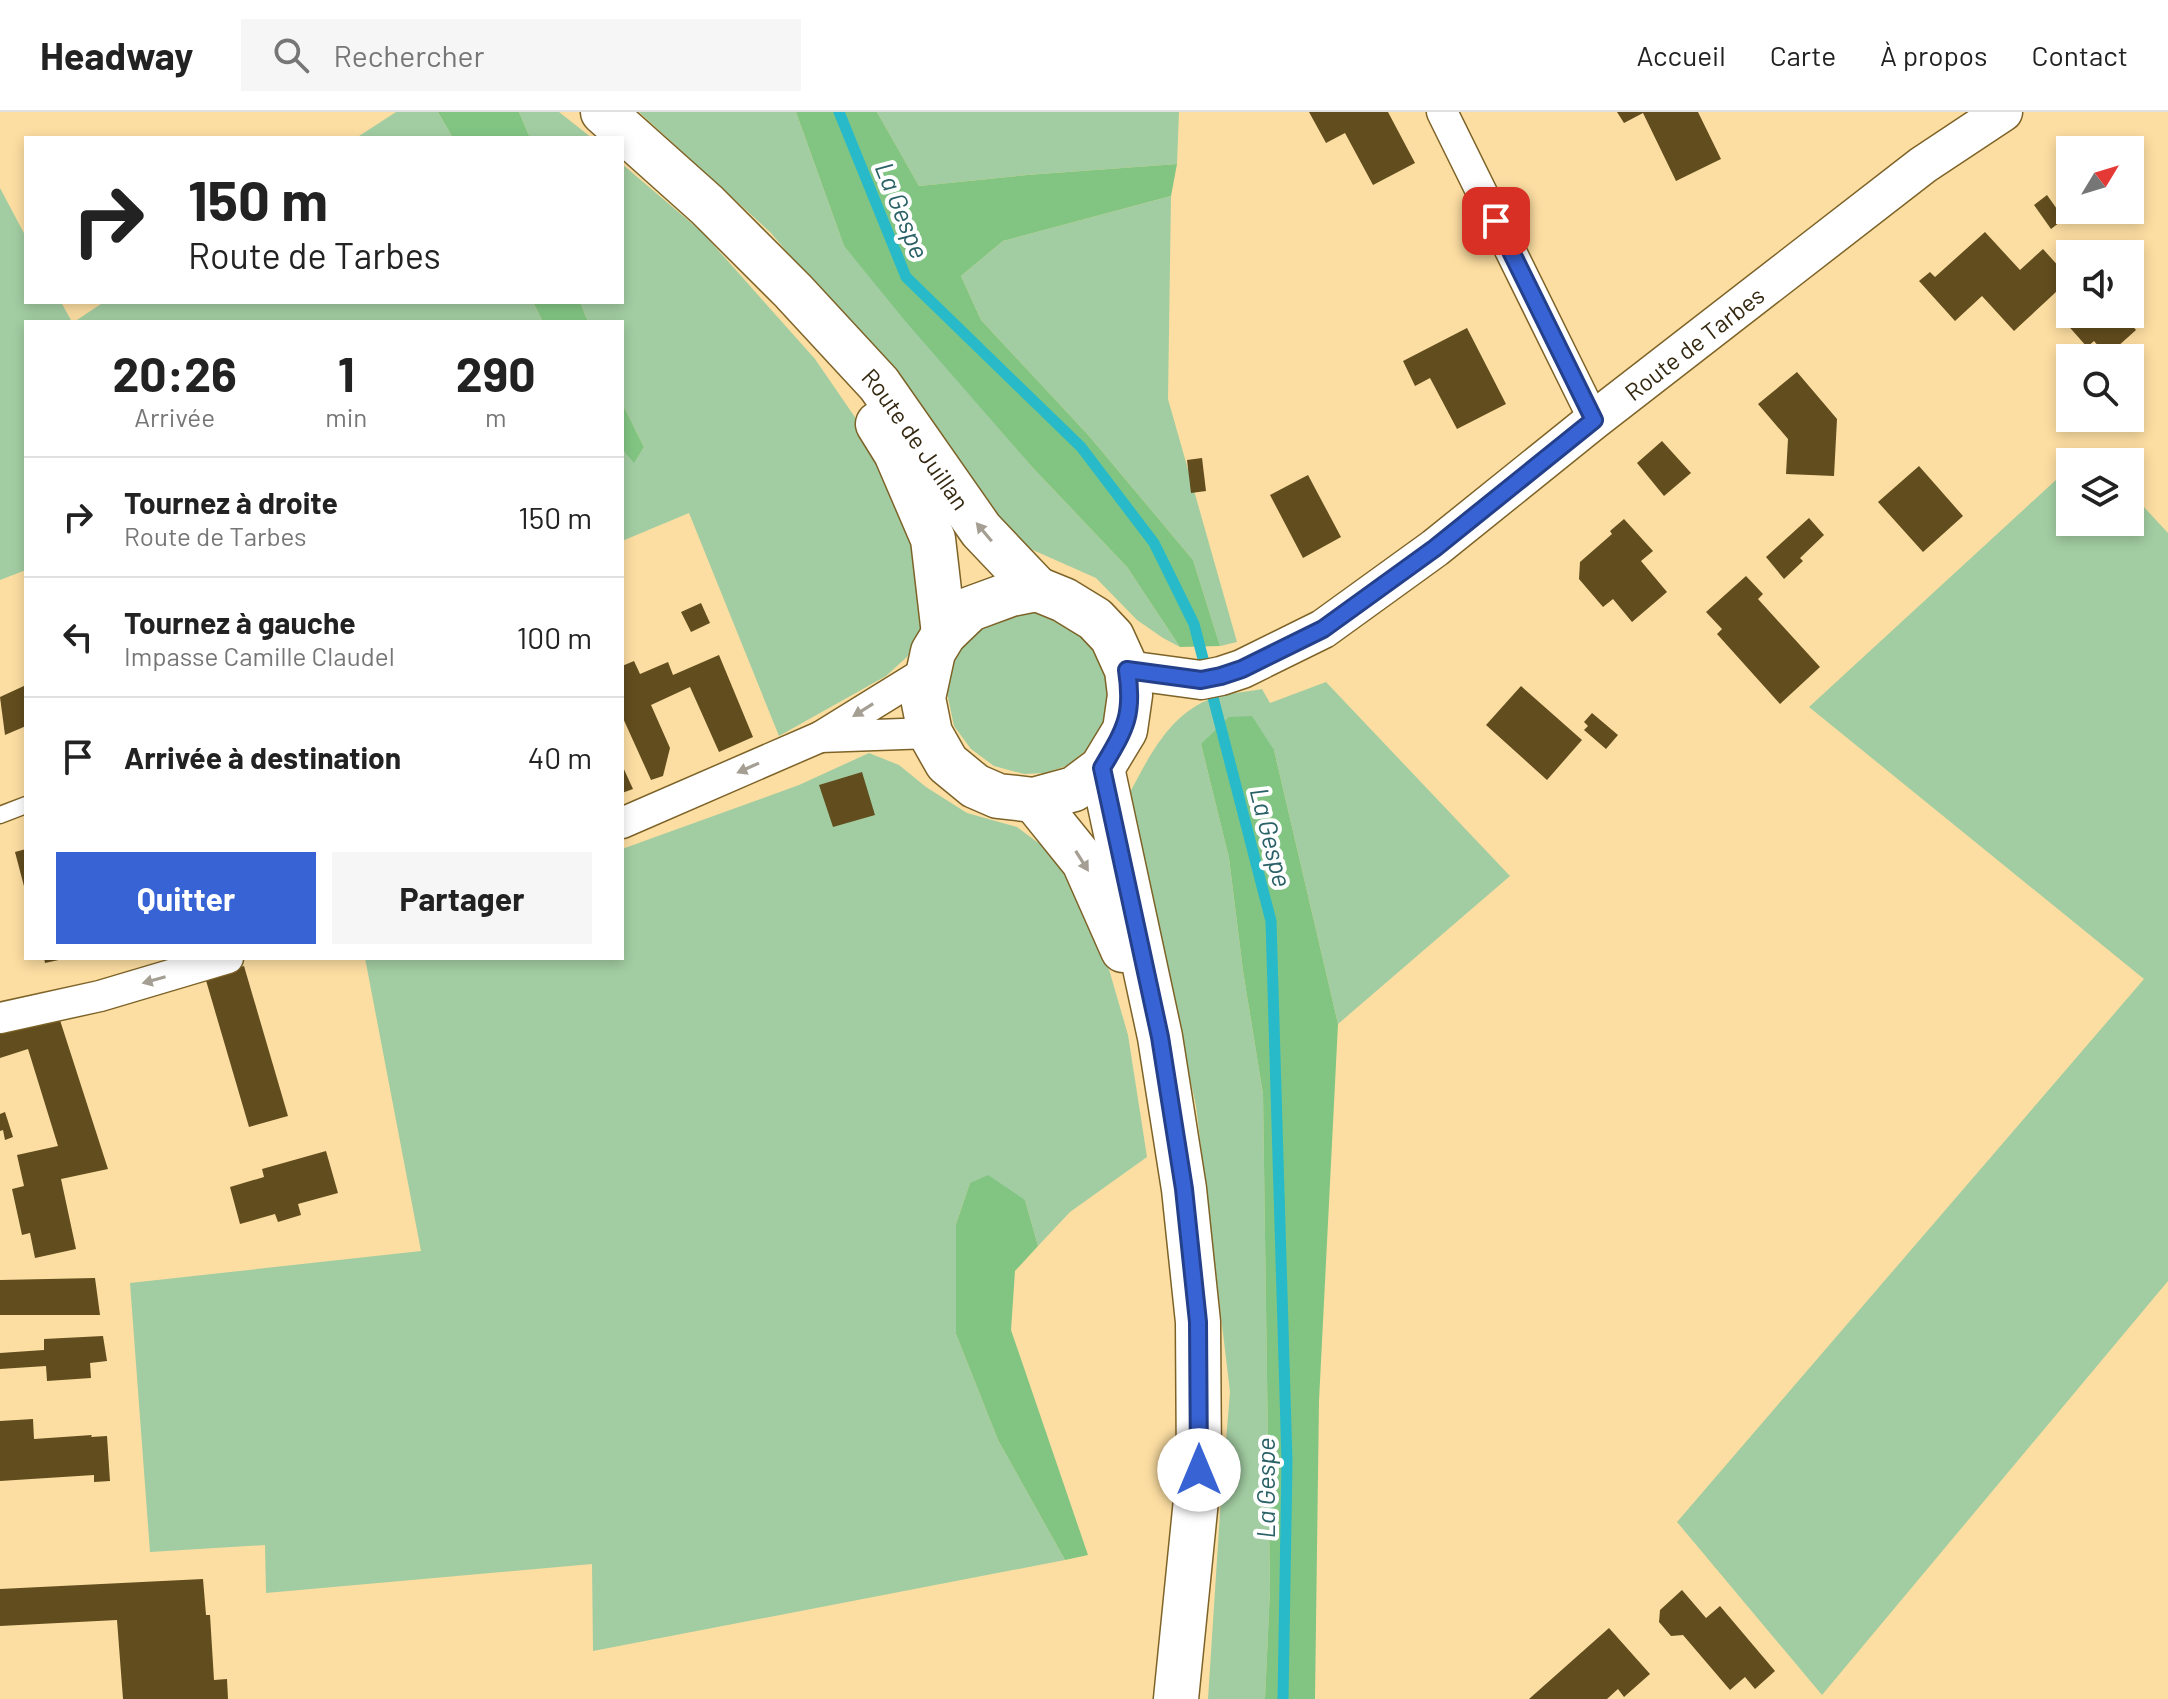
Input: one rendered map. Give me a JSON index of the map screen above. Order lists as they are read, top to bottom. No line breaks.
{"streets":{"main road":["Route de Juillan"],"street":["Route de Tarbes"]},"crossings":[["Route de Tarbes","Route de Juillan"]],"water":["La Gespe"],"north":"top right","page":{"header":"Headway","search":"Rechercher","nav":["Accueil","Carte","À propos","Contact"],"turn":["150 m","Route de Tarbes"],"eta":["20:26","Arrivée","1","min","290","m"],"list":[{"name":"Tournez à droite","note":"Route de Tarbes","value":"150 m"},{"name":"Tournez à gauche","note":"Impasse Camille Claudel","value":"100 m"},{"name":"Arrivée à destination","value":"40 m"}],"buttons":["Quitter","Partager"]}}
